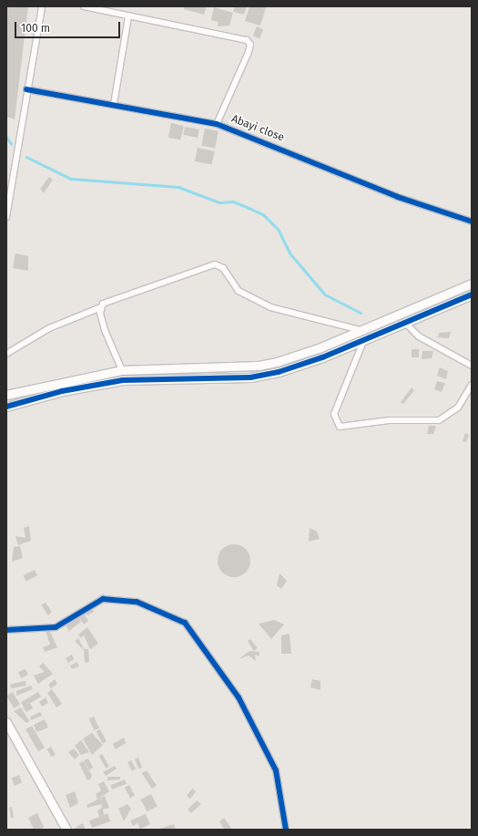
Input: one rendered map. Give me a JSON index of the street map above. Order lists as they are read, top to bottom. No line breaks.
{"streets":{"street":["Abayi close"]},"scale_bar":"100 m"}
